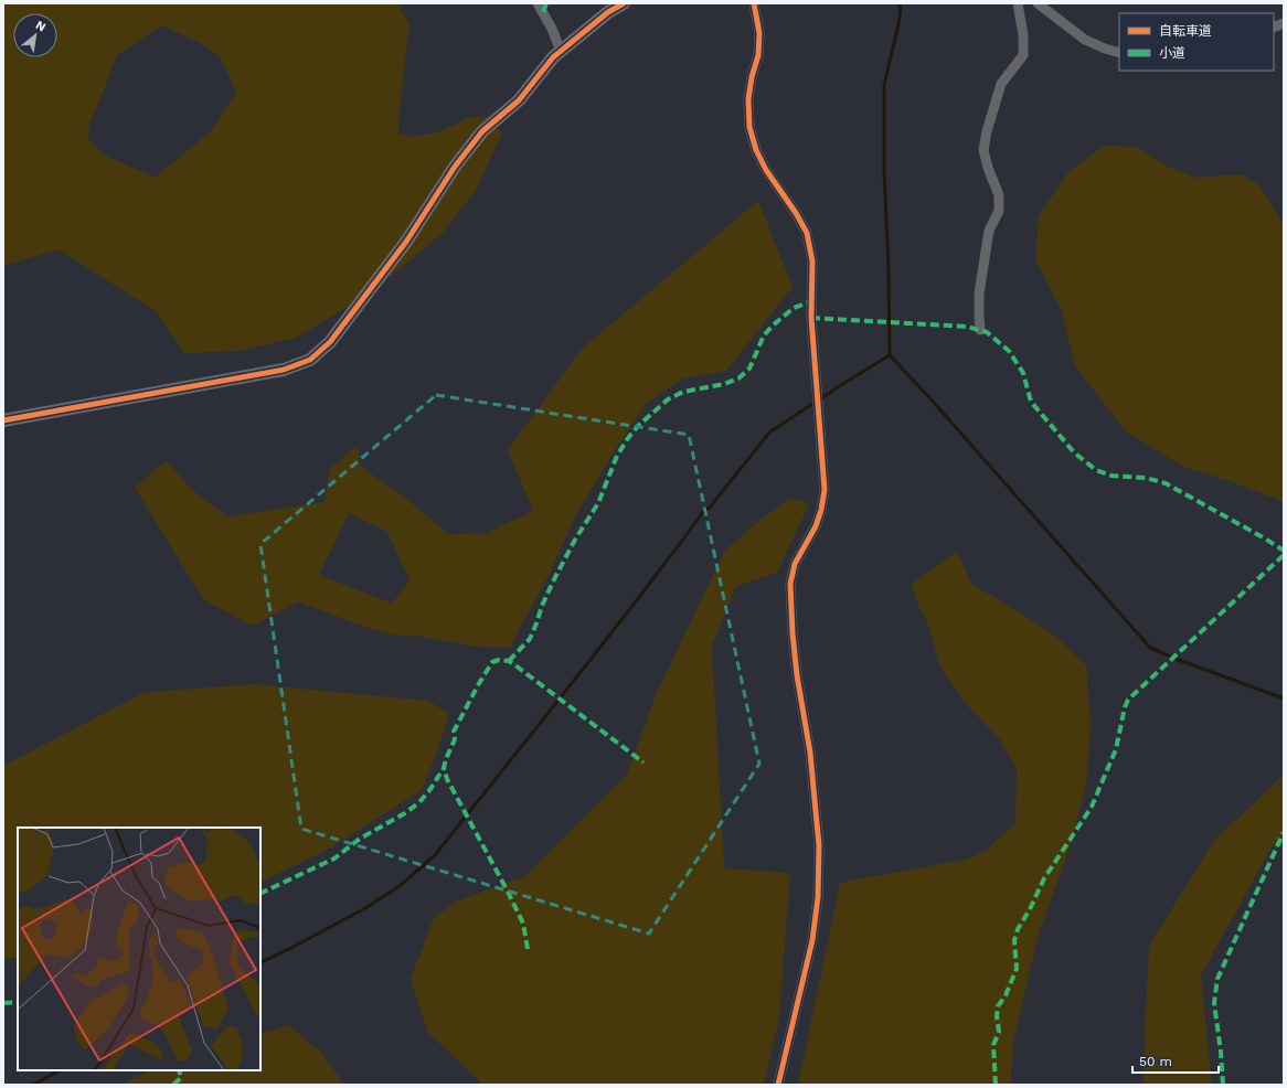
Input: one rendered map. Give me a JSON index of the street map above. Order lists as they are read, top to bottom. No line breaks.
{"legend":["自転車道","小道"],"scale_bar":"50 m","north":"top right"}
